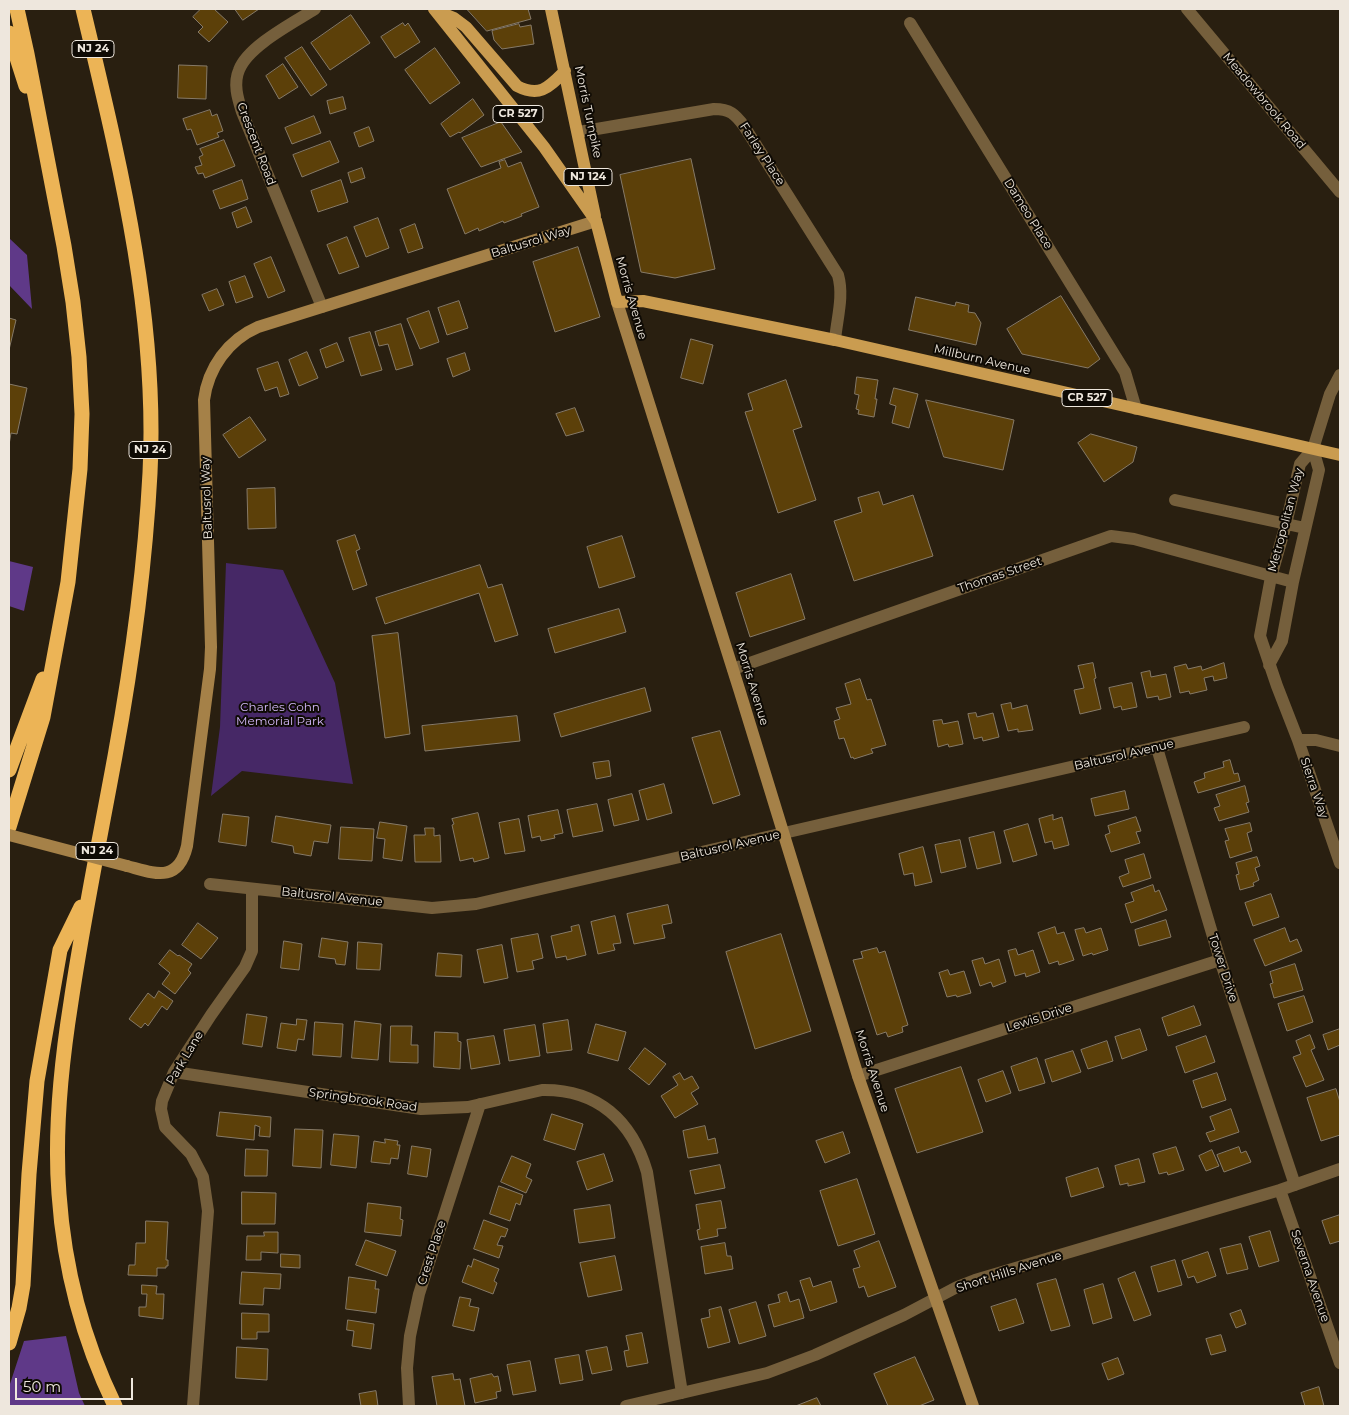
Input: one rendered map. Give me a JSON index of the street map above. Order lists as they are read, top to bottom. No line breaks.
{"streets":{"highway":["NJ 24"],"main road":["Morris Turnpike","CR 527","NJ 124","Baltusrol Way","Morris Avenue","Millburn Avenue"],"street":["Meadowbrook Road","Crescent Road","Farley Place","Dameo Place","Metropolitan Way","Thomas Street","Baltusrol Avenue","Sierra Way","Tower Drive","Lewis Drive","Park Lane","Springbrook Road","Crest Place","Short Hills Avenue","Severna Avenue"]},"crossings":[["Morris Turnpike","Farley Place"],["Morris Turnpike","Baltusrol Way"],["Morris Turnpike","Morris Avenue"],["Crescent Road","Baltusrol Way"],["Farley Place","Millburn Avenue"],["Dameo Place","Millburn Avenue"],["Baltusrol Way","Morris Avenue"],["Morris Avenue","Millburn Avenue"],["Morris Avenue","Thomas Street"],["Morris Avenue","Baltusrol Avenue"],["Morris Avenue","Lewis Drive"],["Morris Avenue","Short Hills Avenue"],["Millburn Avenue","Metropolitan Way"],["Metropolitan Way","Thomas Street"],["Metropolitan Way","Sierra Way"],["Baltusrol Avenue","Tower Drive"],["Baltusrol Avenue","Park Lane"],["Tower Drive","Lewis Drive"],["Tower Drive","Short Hills Avenue"],["Park Lane","Springbrook Road"],["Springbrook Road","Crest Place"],["Springbrook Road","Short Hills Avenue"],["Short Hills Avenue","Severna Avenue"]],"parks":["Charles Cohn Memorial Park"],"scale_bar":"50 m"}
